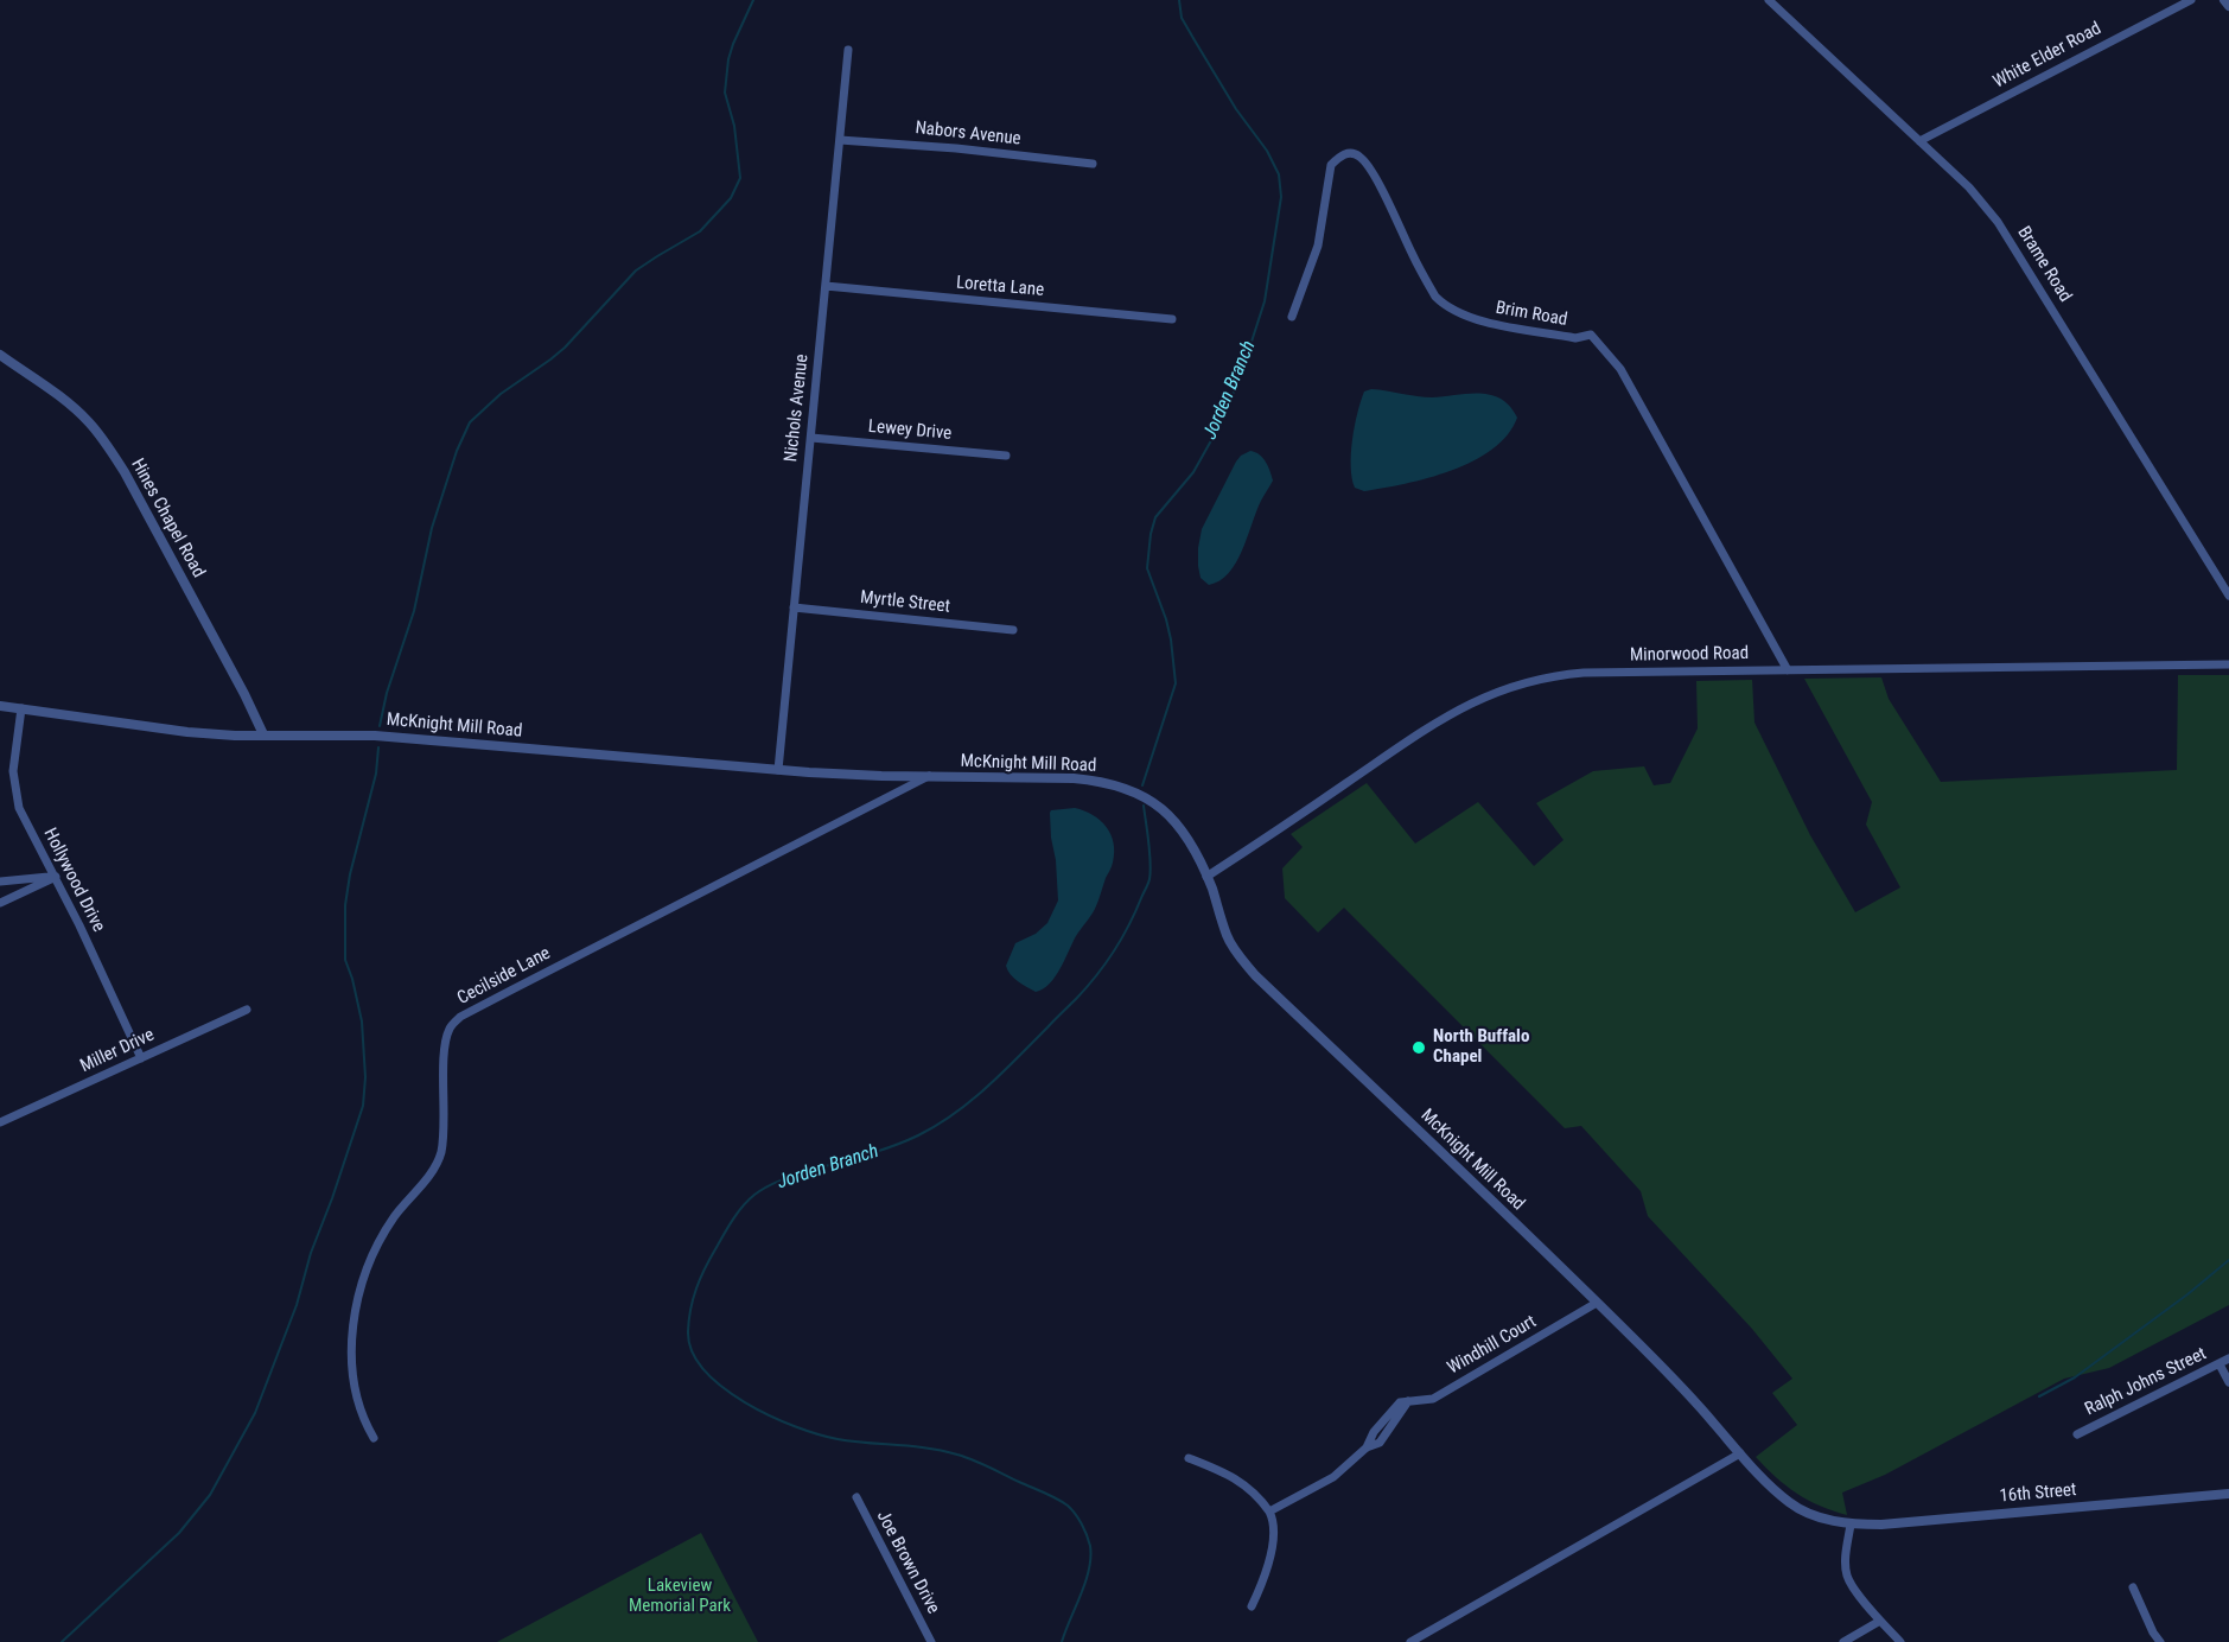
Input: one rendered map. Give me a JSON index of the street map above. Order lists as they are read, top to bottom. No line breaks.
{"streets":{"street":["White Elder Road","Nabors Avenue","Brame Road","Loretta Lane","Brim Road","Nichols Avenue","Lewey Drive","Hines Chapel Road","Myrtle Street","Minorwood Road","McKnight Mill Road","Hollywood Drive","Cecilside Lane","Miller Drive","Windhill Court","Ralph Johns Street","16th Street","Joe Brown Drive"]},"crossings":[["White Elder Road","Brame Road"],["Nabors Avenue","Nichols Avenue"],["Loretta Lane","Nichols Avenue"],["Brim Road","Minorwood Road"],["Nichols Avenue","Lewey Drive"],["Nichols Avenue","Myrtle Street"],["Nichols Avenue","McKnight Mill Road"],["Hines Chapel Road","McKnight Mill Road"],["Minorwood Road","McKnight Mill Road"],["McKnight Mill Road","Hollywood Drive"],["McKnight Mill Road","Cecilside Lane"],["McKnight Mill Road","Windhill Court"],["McKnight Mill Road","16th Street"],["Hollywood Drive","Miller Drive"]],"water":["Jorden Branch"],"parks":["Lakeview Memorial Park"],"places":["North Buffalo Chapel"]}
